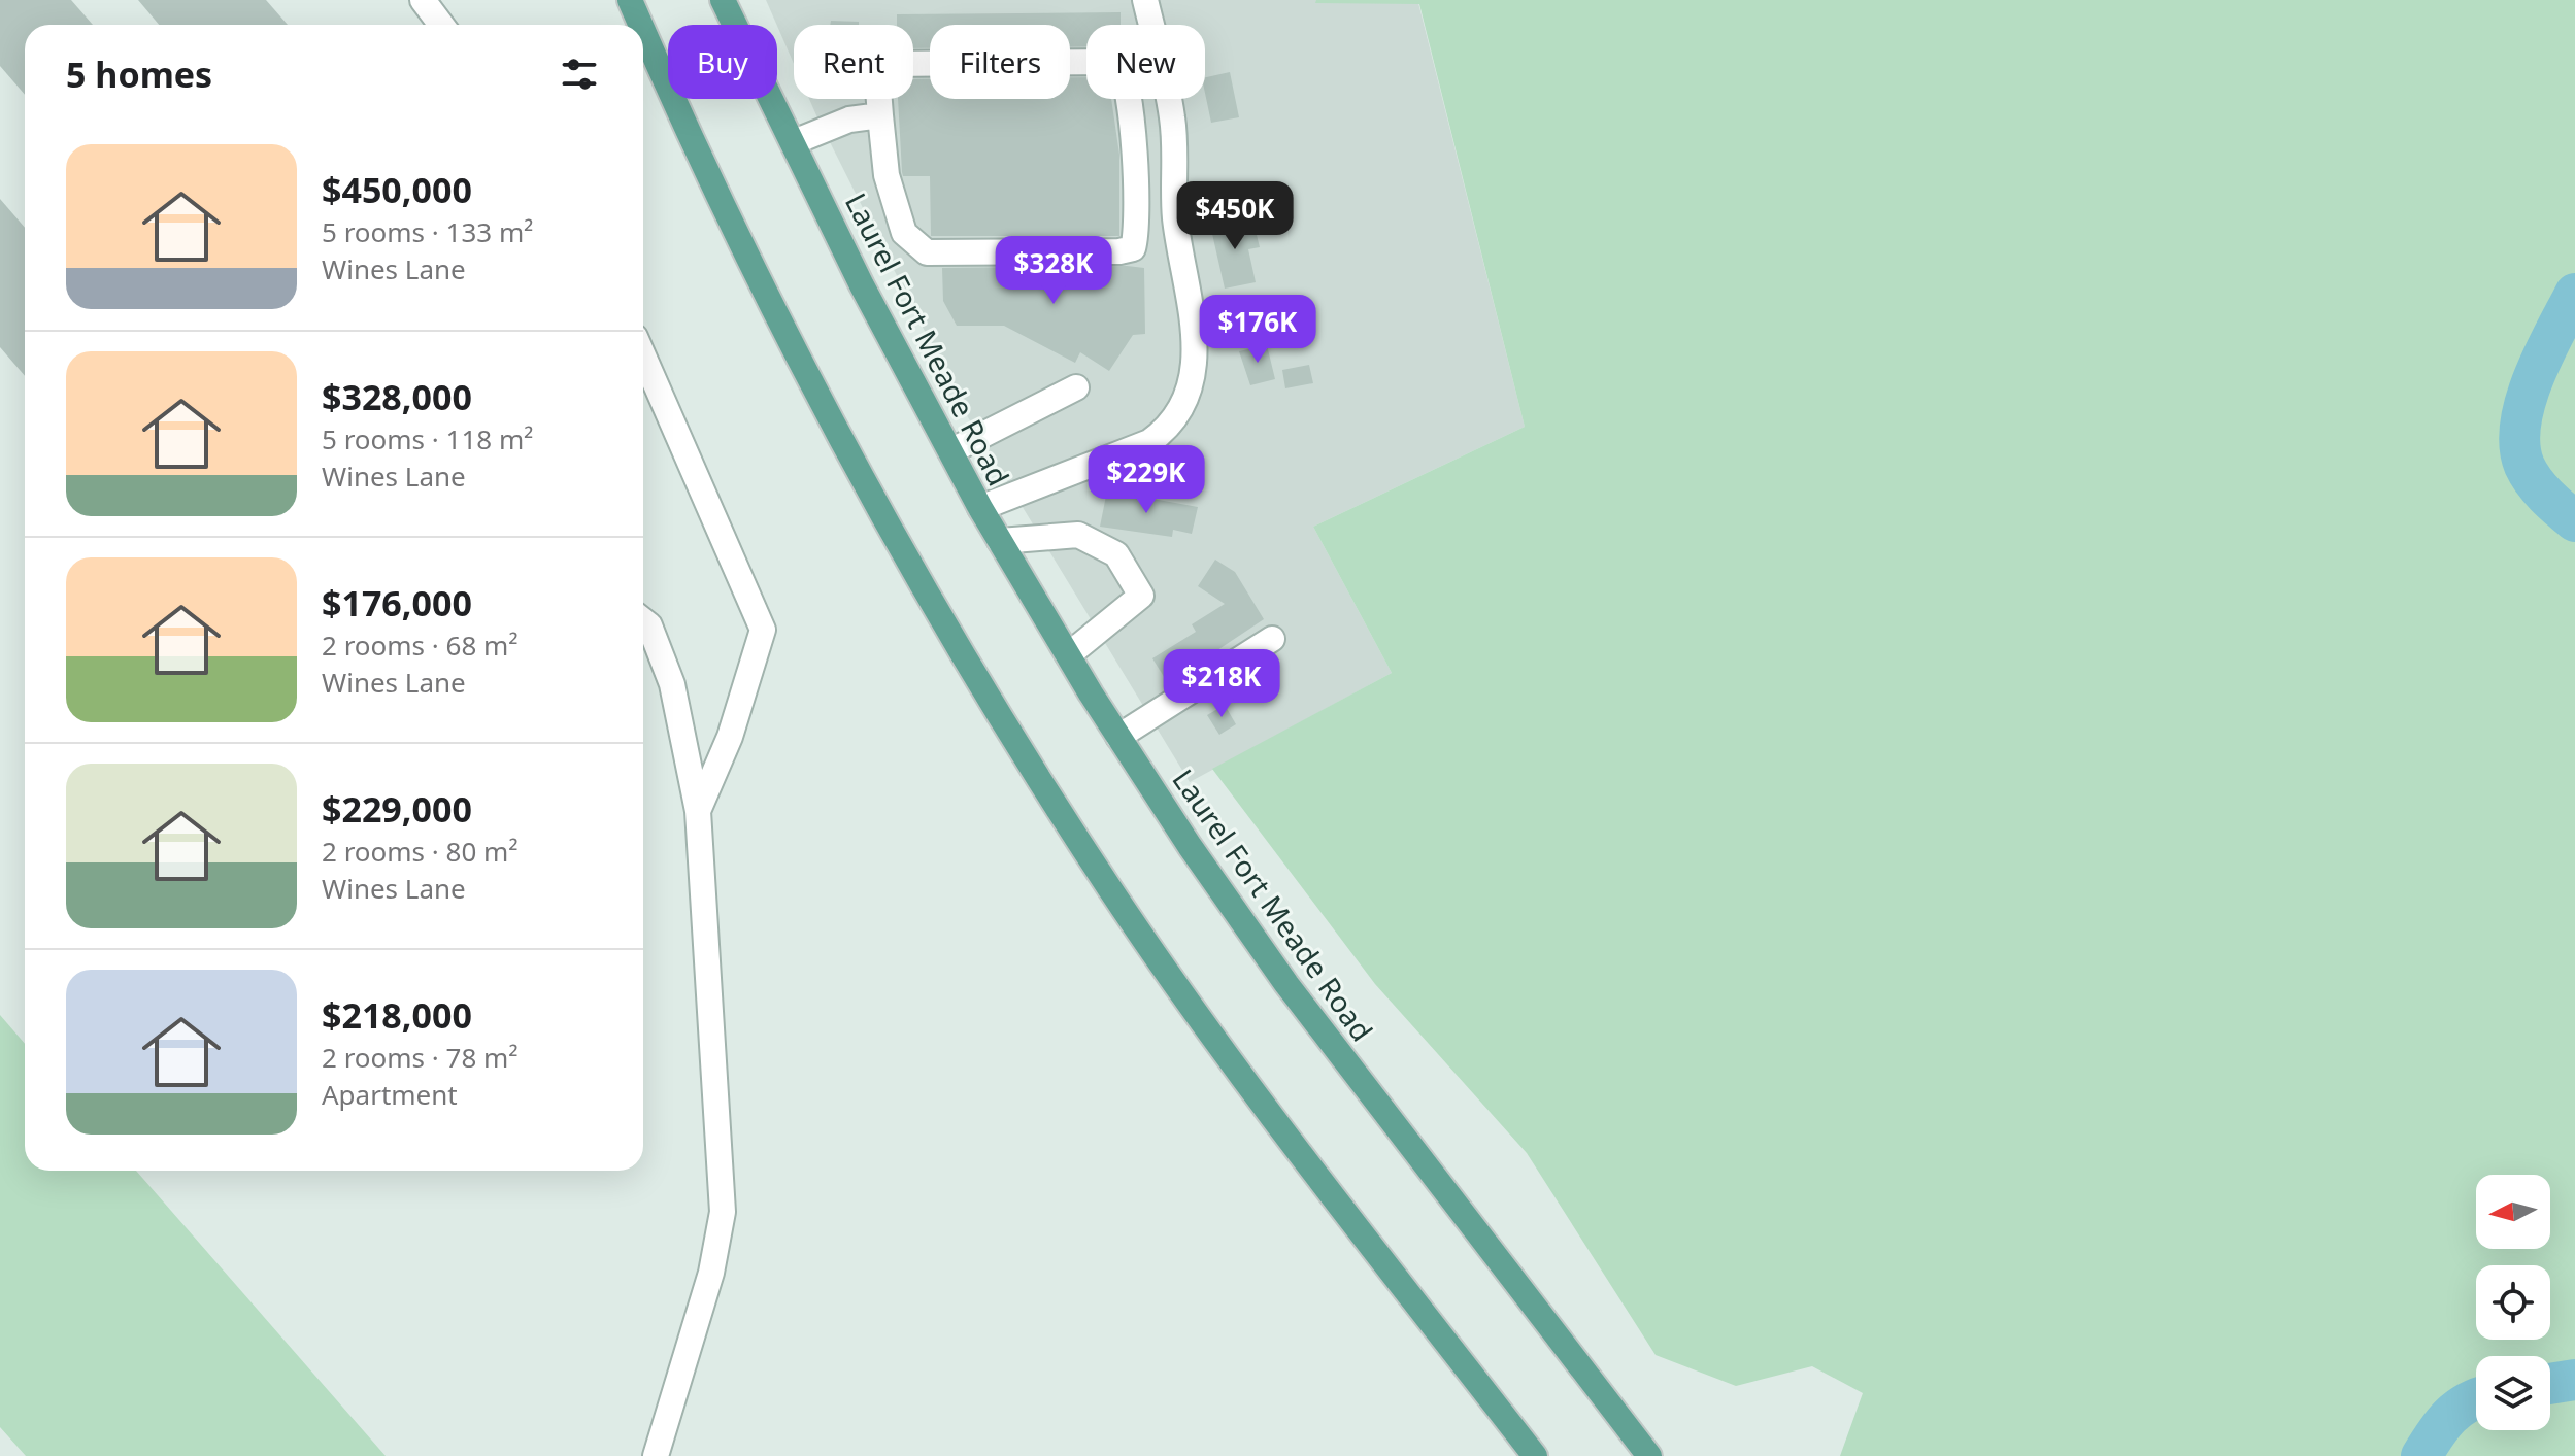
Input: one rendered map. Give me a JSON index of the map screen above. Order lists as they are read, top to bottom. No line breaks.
{"streets":{"main road":["Laurel Fort Meade Road"]},"north":"left","page":{"chip":["Buy","Rent","Filters","New"],"heading":"5 homes","list":[{"name":"$450,000","note":"5 rooms · 133 m² · Wines Lane"},{"name":"$328,000","note":"5 rooms · 118 m² · Wines Lane"},{"name":"$176,000","note":"2 rooms · 68 m² · Wines Lane"},{"name":"$229,000","note":"2 rooms · 80 m² · Wines Lane"},{"name":"$218,000","note":"2 rooms · 78 m² · Apartment"}],"price":["$450K","$328K","$176K","$229K","$218K"]}}
